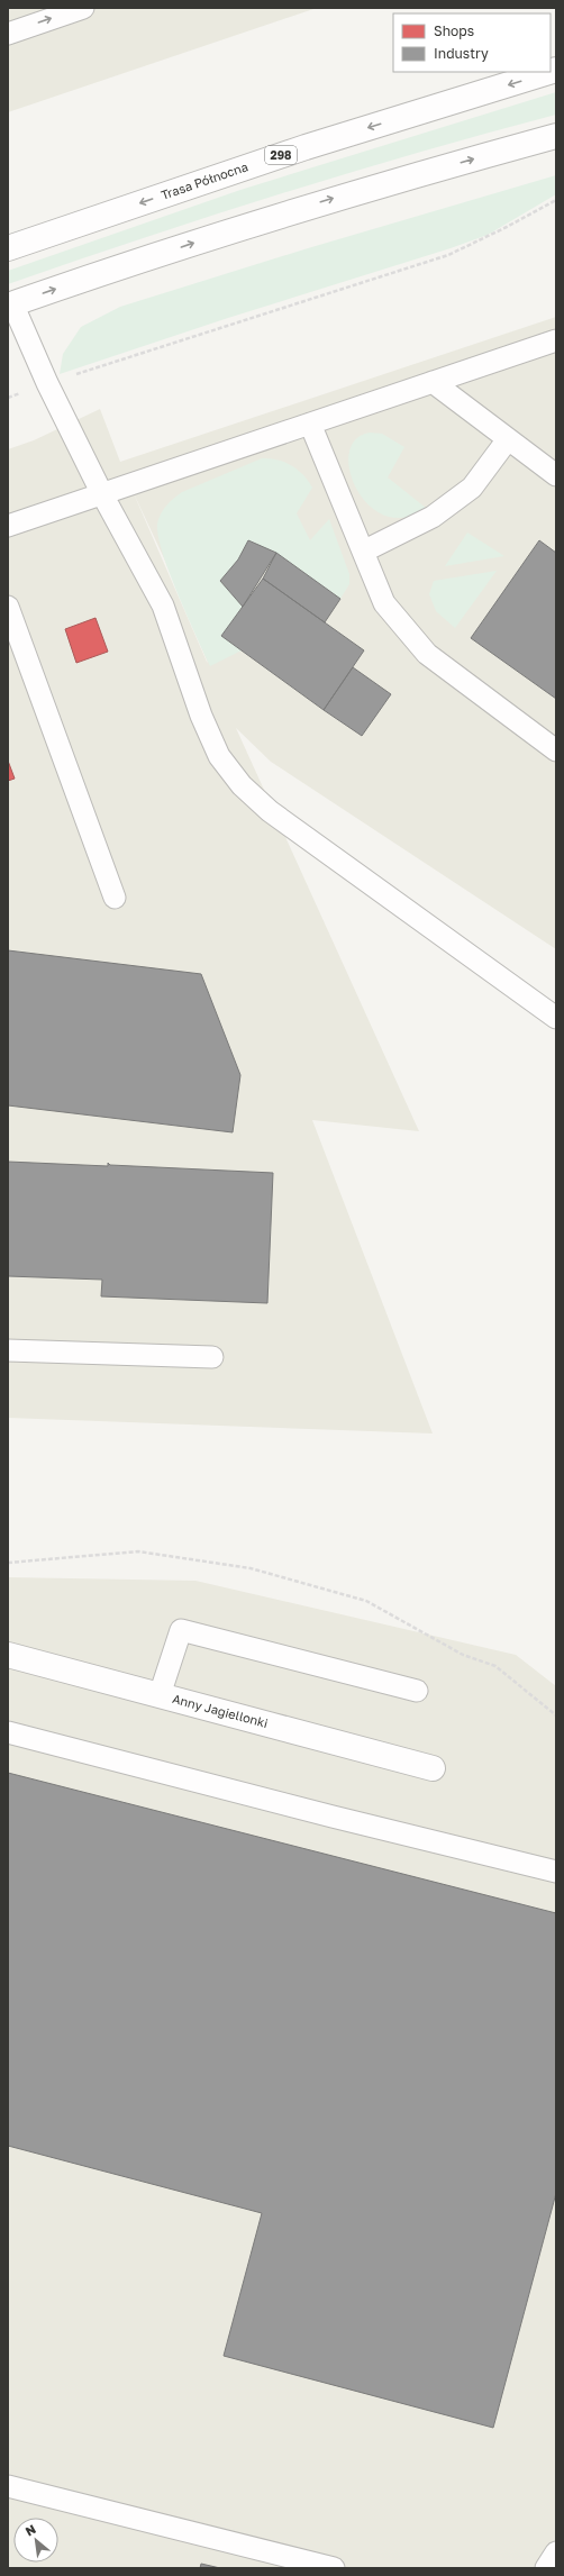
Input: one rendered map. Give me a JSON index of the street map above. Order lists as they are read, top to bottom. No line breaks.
{"streets":{"main road":["298","Trasa Północna","Anny Jagiellonki"]},"legend":["Shops","Industry"],"north":"top left"}
